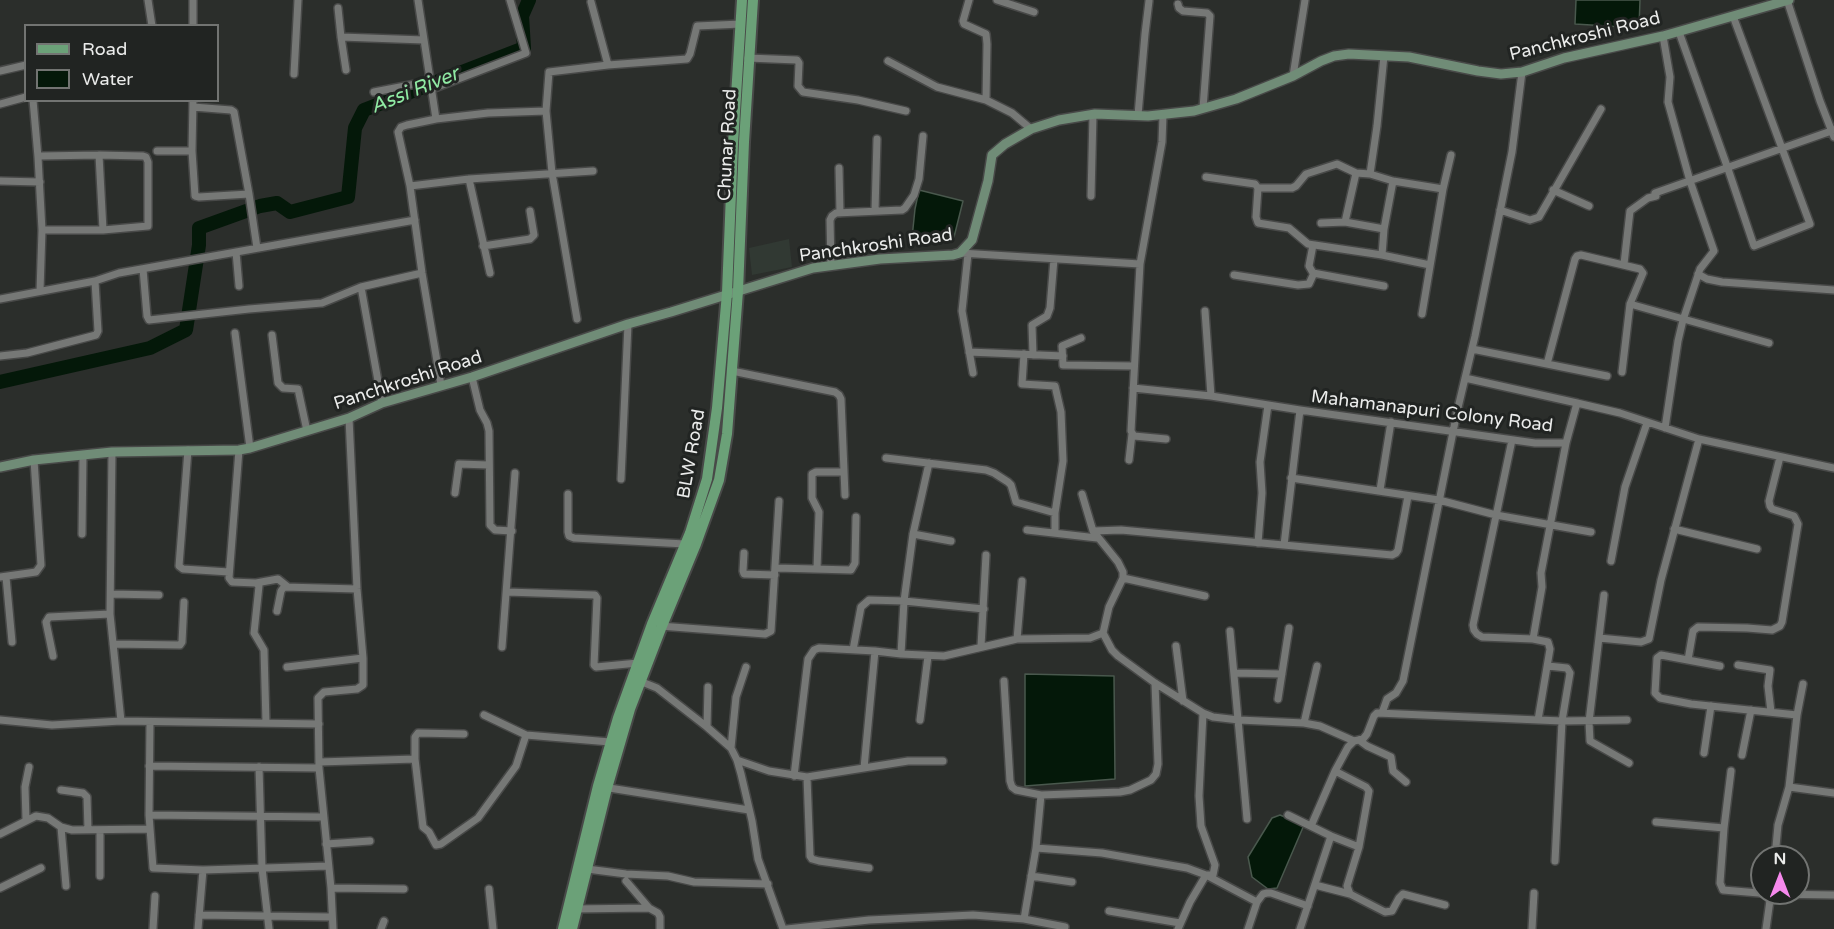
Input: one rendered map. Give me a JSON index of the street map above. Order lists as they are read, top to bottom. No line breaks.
{"streets":{"main road":["BLW Road"],"street":["Panchkroshi Road","Mahamanapuri Colony Road"]},"crossings":[["Panchkroshi Road","BLW Road"]],"water":["Assi River"],"legend":["Road","Water"],"north":"top"}
